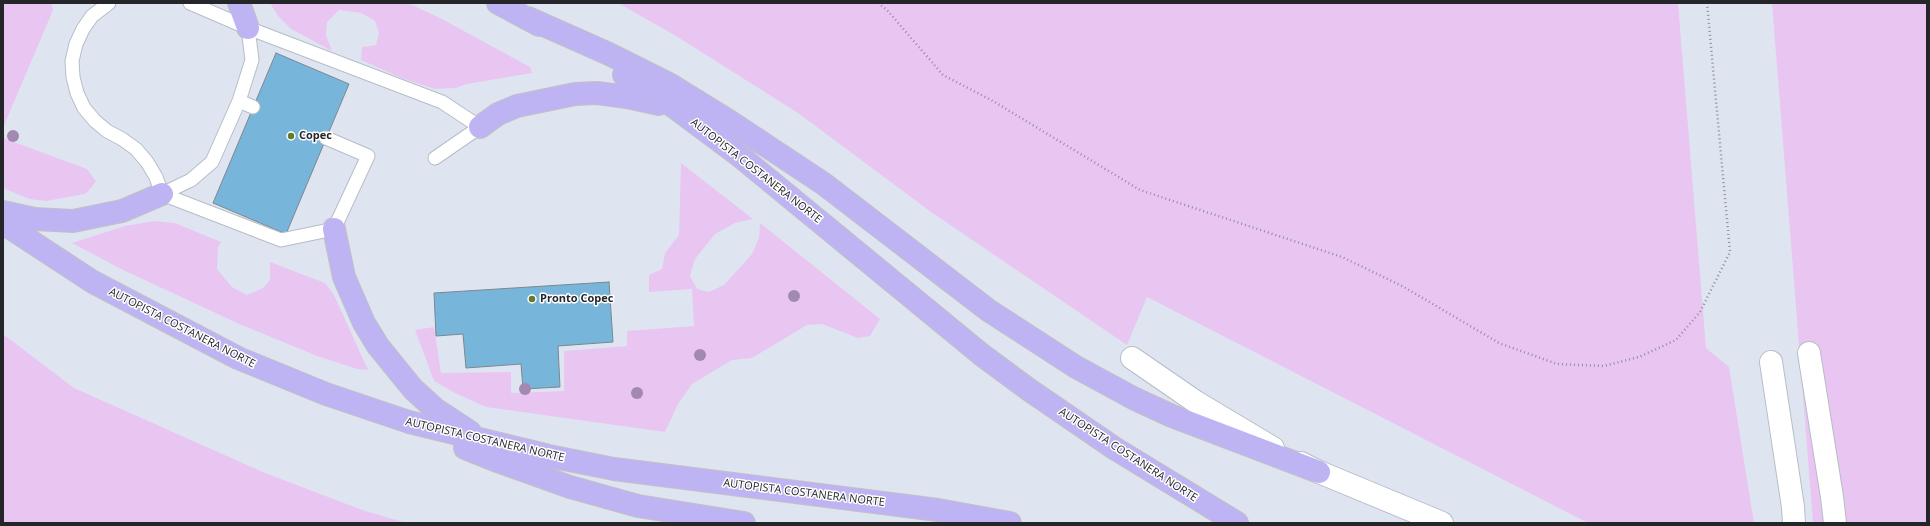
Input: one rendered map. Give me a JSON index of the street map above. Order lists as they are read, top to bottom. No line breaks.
{"streets":{"highway":["AUTOPISTA COSTANERA NORTE"]},"places":["Copec","Pronto Copec"]}
